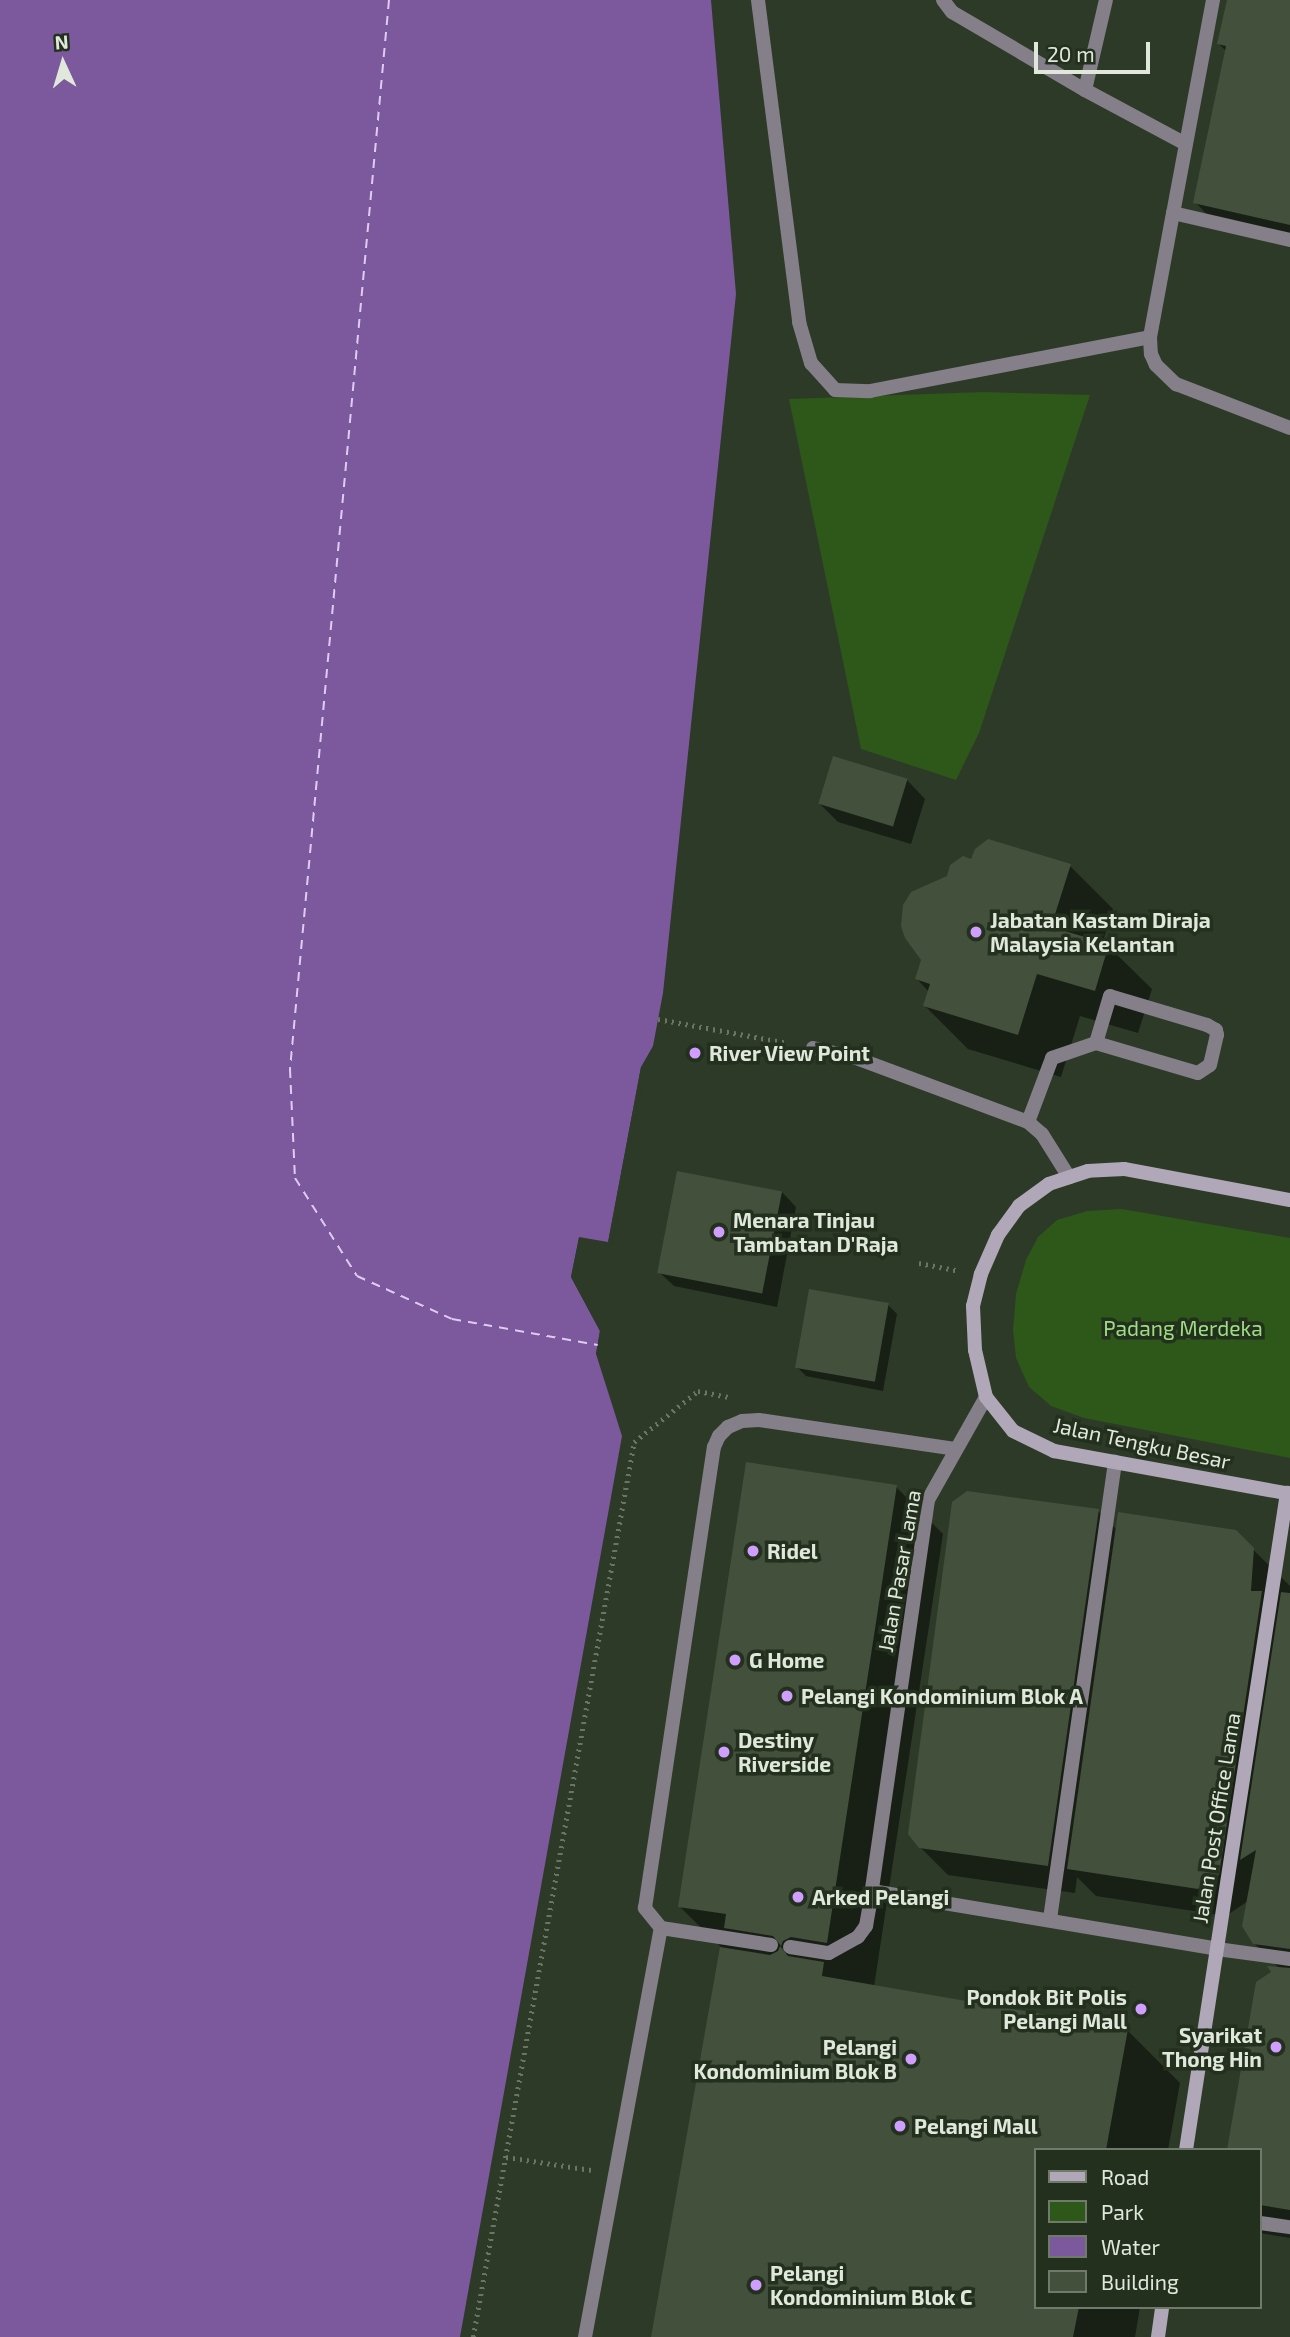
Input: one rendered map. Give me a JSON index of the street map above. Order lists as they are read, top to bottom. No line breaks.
{"streets":{"main road":["Jalan Tengku Besar","Jalan Post Office Lama"],"street":["Jalan Pasar Lama"]},"crossings":[["Jalan Tengku Besar","Jalan Pasar Lama"],["Jalan Tengku Besar","Jalan Post Office Lama"]],"parks":["Padang Merdeka"],"places":["Jabatan Kastam Diraja Malaysia Kelantan","River View Point","Menara Tinjau Tambatan D'Raja","Ridel","G Home","Pelangi Kondominium Blok A","Destiny Riverside","Arked Pelangi","Pondok Bit Polis Pelangi Mall","Syarikat Thong Hin","Pelangi Kondominium Blok B","Pelangi Mall","Pelangi Kondominium Blok C"],"legend":["Road","Park","Water","Building"],"scale_bar":"20 m","north":"top"}
